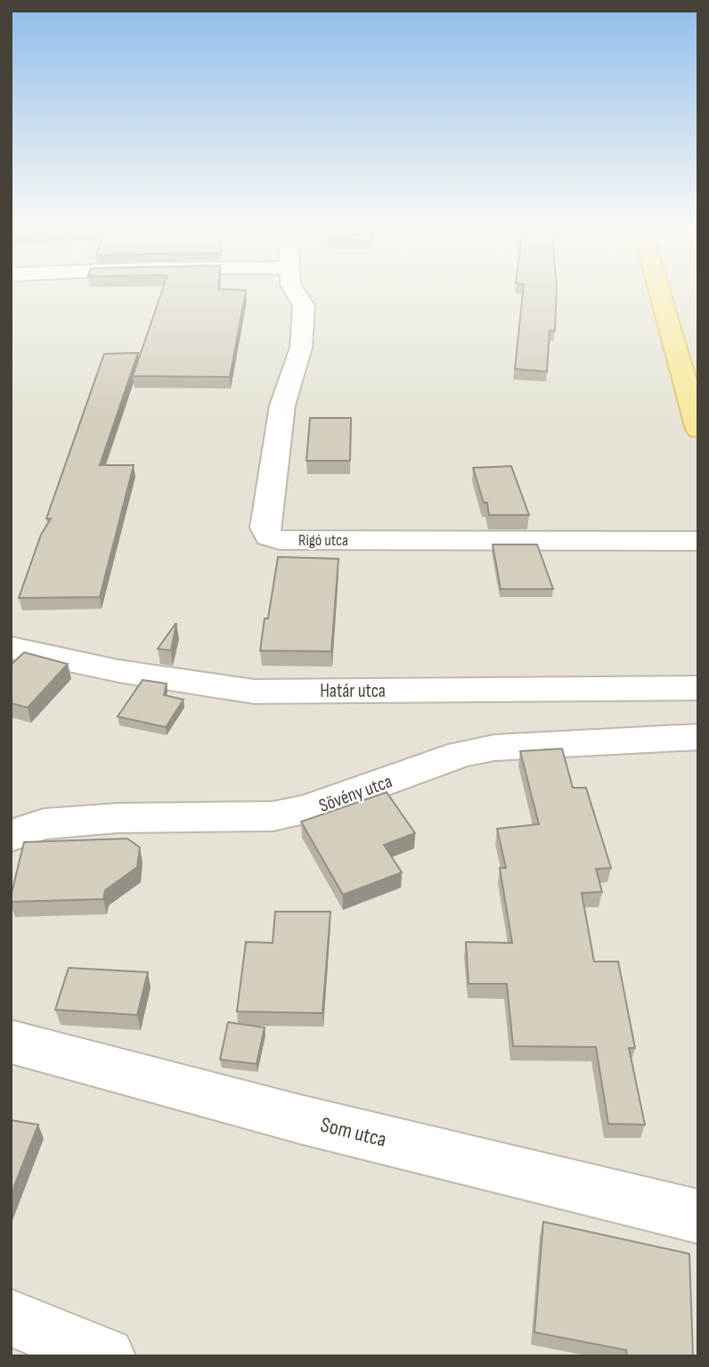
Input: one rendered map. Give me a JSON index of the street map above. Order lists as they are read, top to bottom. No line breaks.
{"streets":{"street":["Rigó utca","Határ utca","Sövény utca","Som utca"]}}
